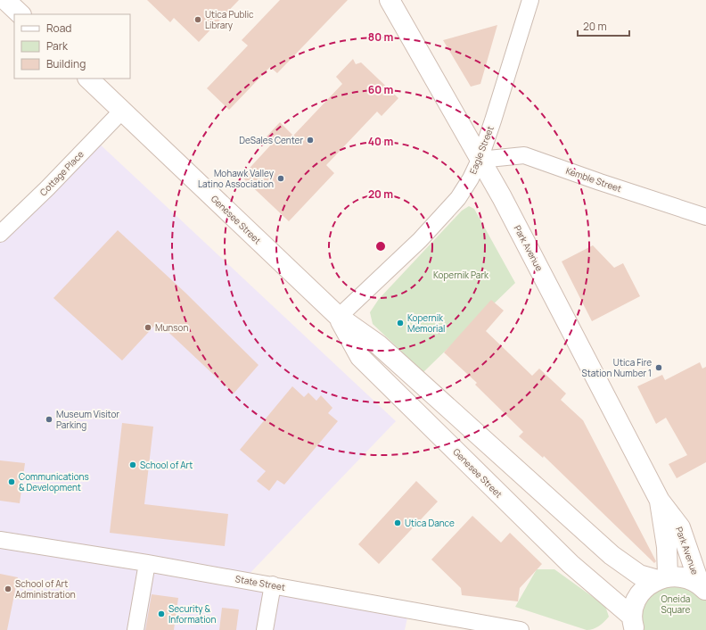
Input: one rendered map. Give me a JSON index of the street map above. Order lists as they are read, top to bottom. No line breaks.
{"streets":{"main road":["Genesee Street","Park Avenue"],"street":["Eagle Street","Cottage Place","Kemble Street","State Street"]},"crossings":[["Eagle Street","Kemble Street"],["Eagle Street","Genesee Street"],["Eagle Street","Park Avenue"],["Cottage Place","Genesee Street"],["Kemble Street","Park Avenue"],["Genesee Street","Park Avenue"]],"parks":["Kopernik Park","Oneida Square"],"places":["Utica Public Library","DeSales Center","Mohawk Valley Latino Association","Kopernik Memorial","Munson","Utica Fire Station Number 1","Museum Visitor Parking","School of Art","Communications & Development","Utica Dance","School of Art Administration","Security & Information"],"legend":["Road","Park","Building"],"scale_bar":"20 m","rings":["80 m","60 m","40 m","20 m"]}
